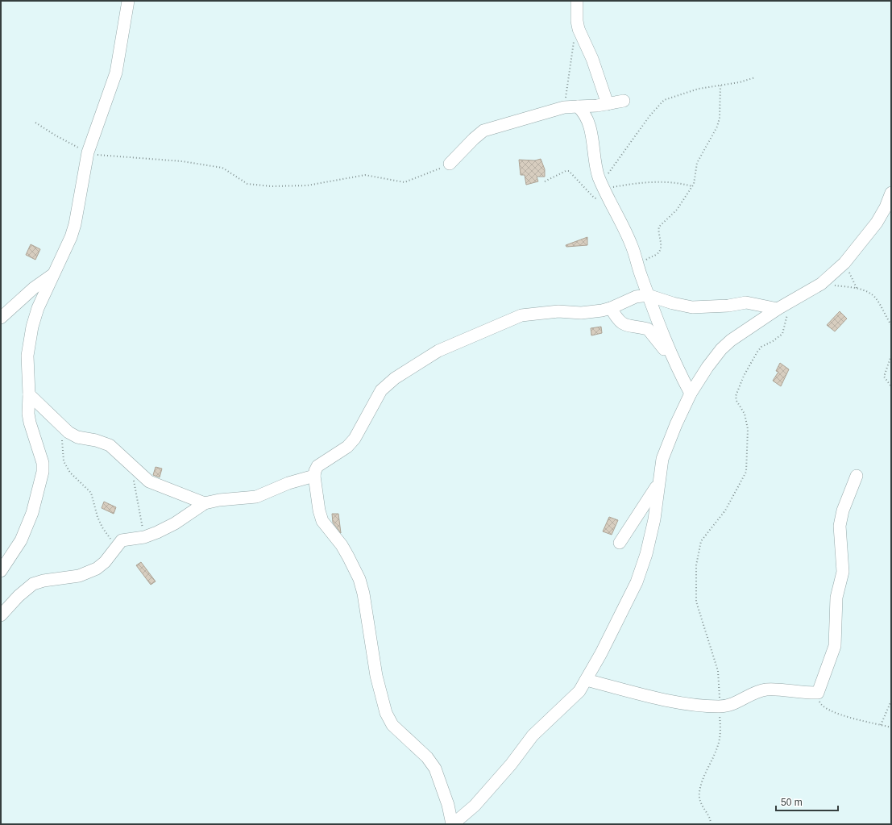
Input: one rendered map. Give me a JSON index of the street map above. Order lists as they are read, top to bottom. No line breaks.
{"scale_bar":"50 m"}
